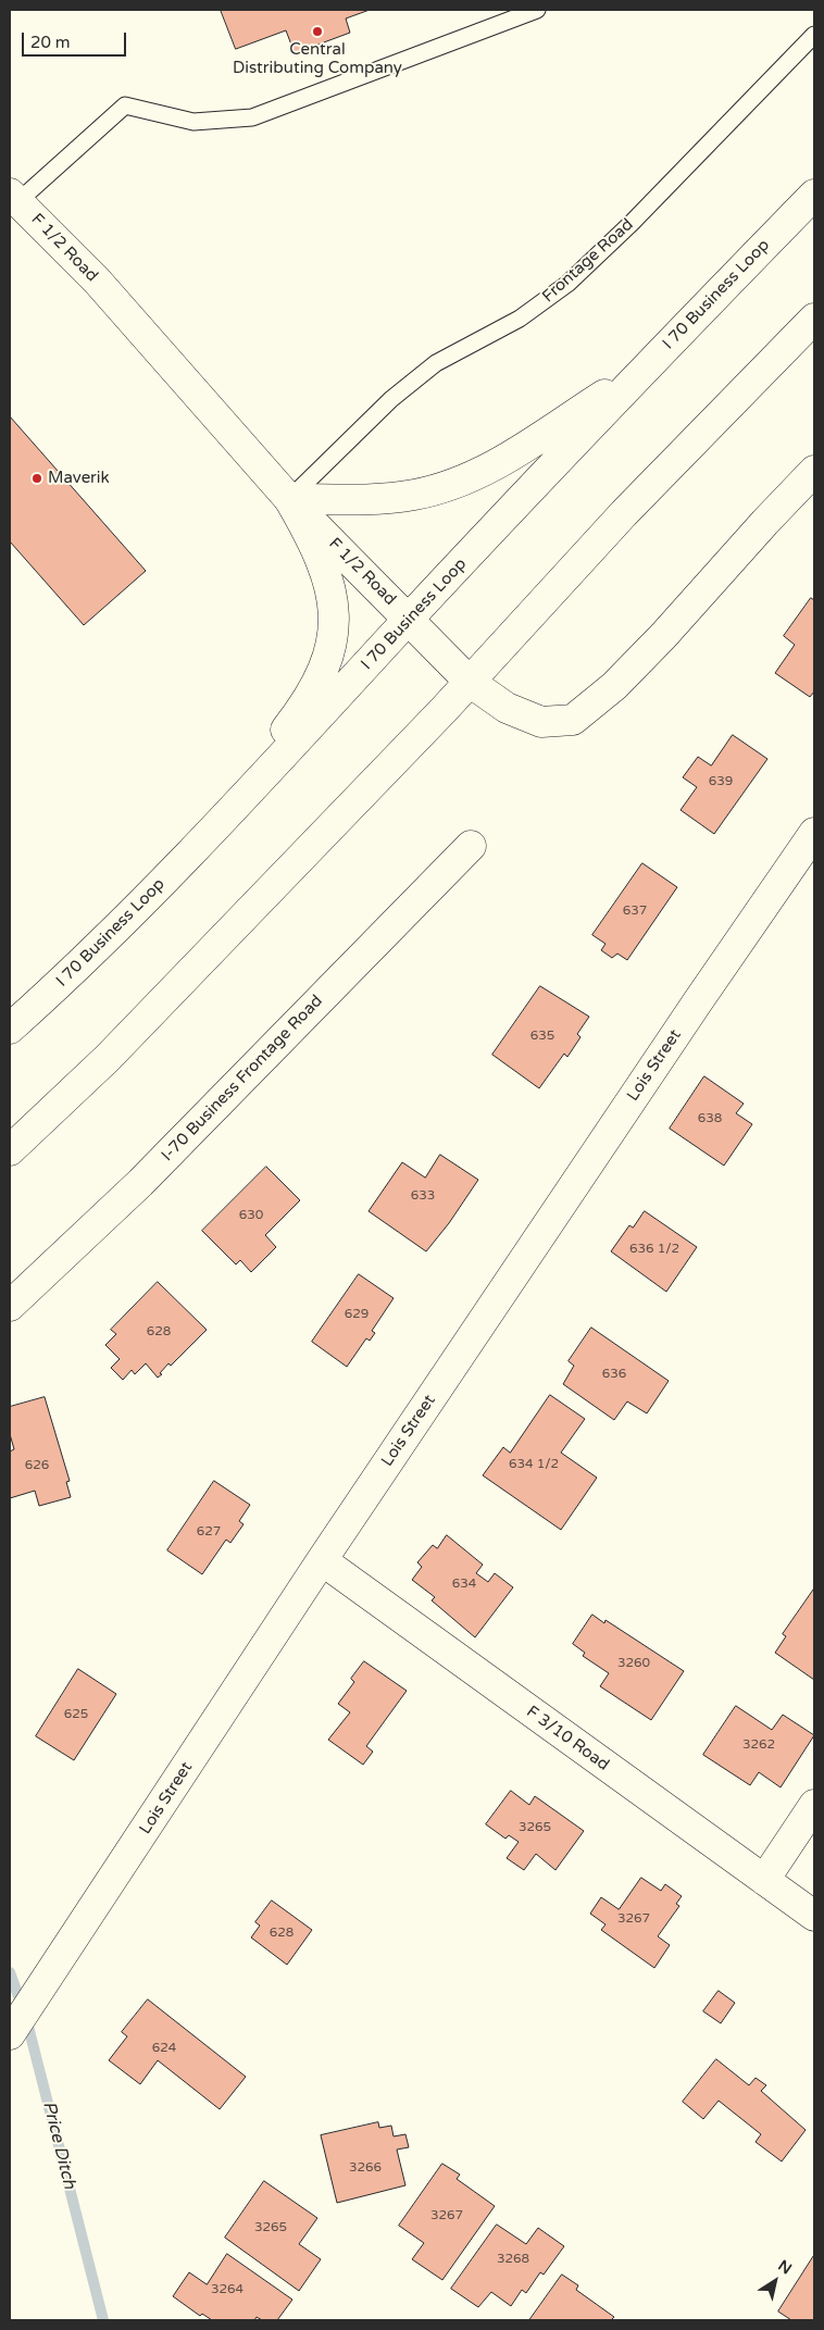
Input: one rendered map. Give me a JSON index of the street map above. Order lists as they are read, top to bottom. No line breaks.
{"streets":{"street":["F 1/2 Road","I 70 Business Loop","Lois Street","I-70 Business Frontage Road","F 3/10 Road"],"lane":["Frontage Road"]},"crossings":[["F 1/2 Road","Frontage Road"],["F 1/2 Road","I 70 Business Loop"],["Lois Street","F 3/10 Road"]],"water":["Price Ditch"],"places":["Central Distributing Company","Maverik"],"house_numbers":["639","637","635","638","633","630","636 1/2","629","628","636","634 1/2","626","627","634","3260","625","3262","3265","3267","628","624","3266","3267","3265","3268","3264"],"scale_bar":"20 m","north":"top right"}
